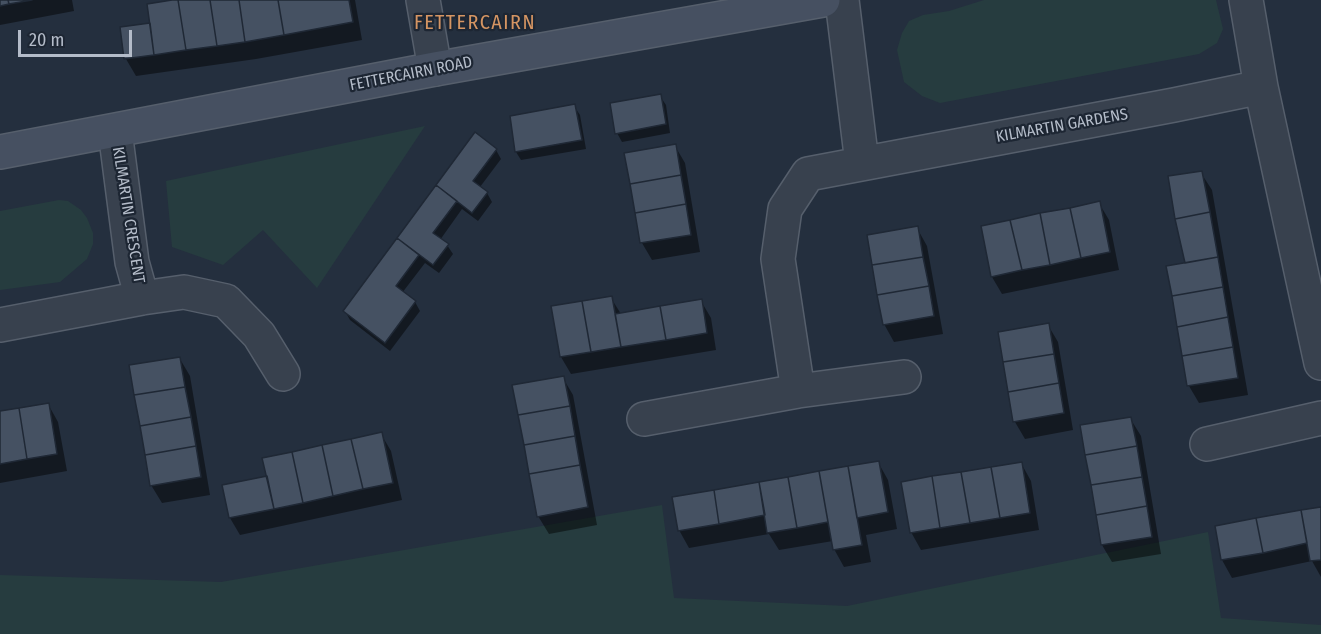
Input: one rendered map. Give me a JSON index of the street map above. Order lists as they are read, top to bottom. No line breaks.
{"streets":{"street":["FETTERCAIRN ROAD","KILMARTIN GARDENS","KILMARTIN CRESCENT"]},"crossings":[["FETTERCAIRN ROAD","KILMARTIN CRESCENT"]],"districts":["FETTERCAIRN"],"scale_bar":"20 m"}
